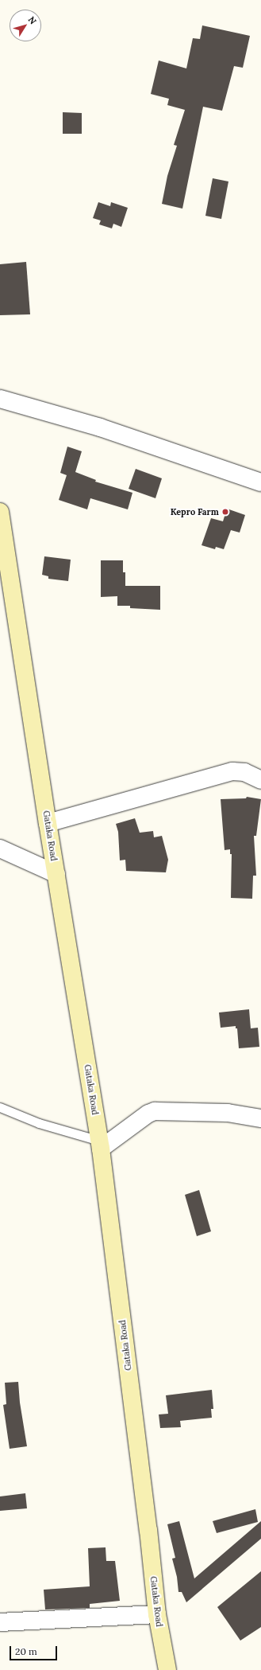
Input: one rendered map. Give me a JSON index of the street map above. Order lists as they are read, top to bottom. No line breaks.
{"streets":{"street":["Gataka Road"]},"places":["Kepro Farm"],"scale_bar":"20 m","north":"top right"}
